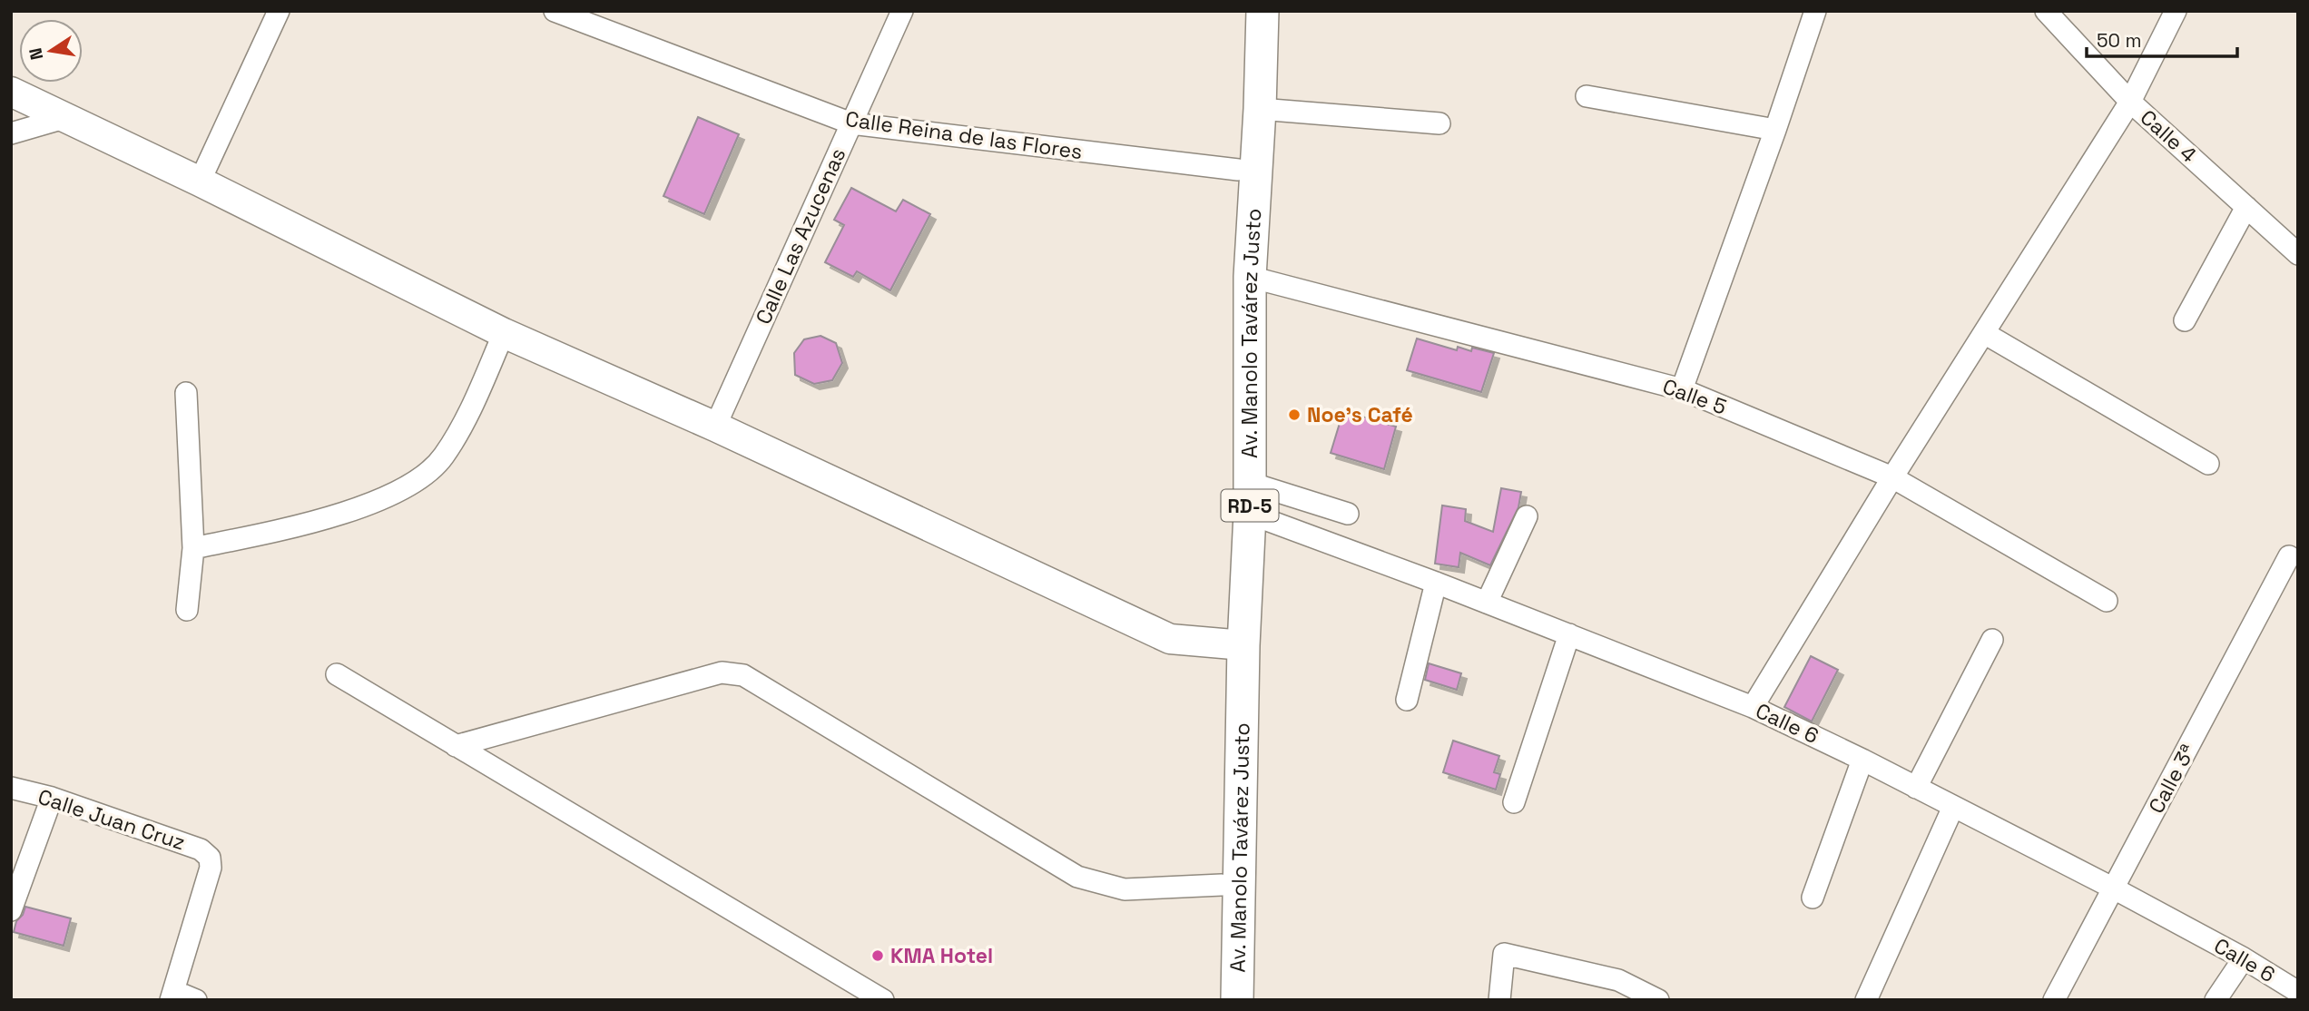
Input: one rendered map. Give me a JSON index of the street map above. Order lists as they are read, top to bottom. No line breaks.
{"streets":{"main road":["Av. Manolo Tavárez Justo","RD-5"],"street":["Calle Reina de las Flores","Calle 4","Calle Las Azucenas","Calle 5","Calle 6","Calle 3ª","Calle Juan Cruz"]},"crossings":[["Calle Reina de las Flores","Calle Las Azucenas"],["Calle Reina de las Flores","Av. Manolo Tavárez Justo"],["Av. Manolo Tavárez Justo","Calle 5"],["Av. Manolo Tavárez Justo","Calle 6"],["Calle 6","Calle 3ª"]],"places":["Noe's Café","KMA Hotel"],"scale_bar":"50 m","north":"left"}
